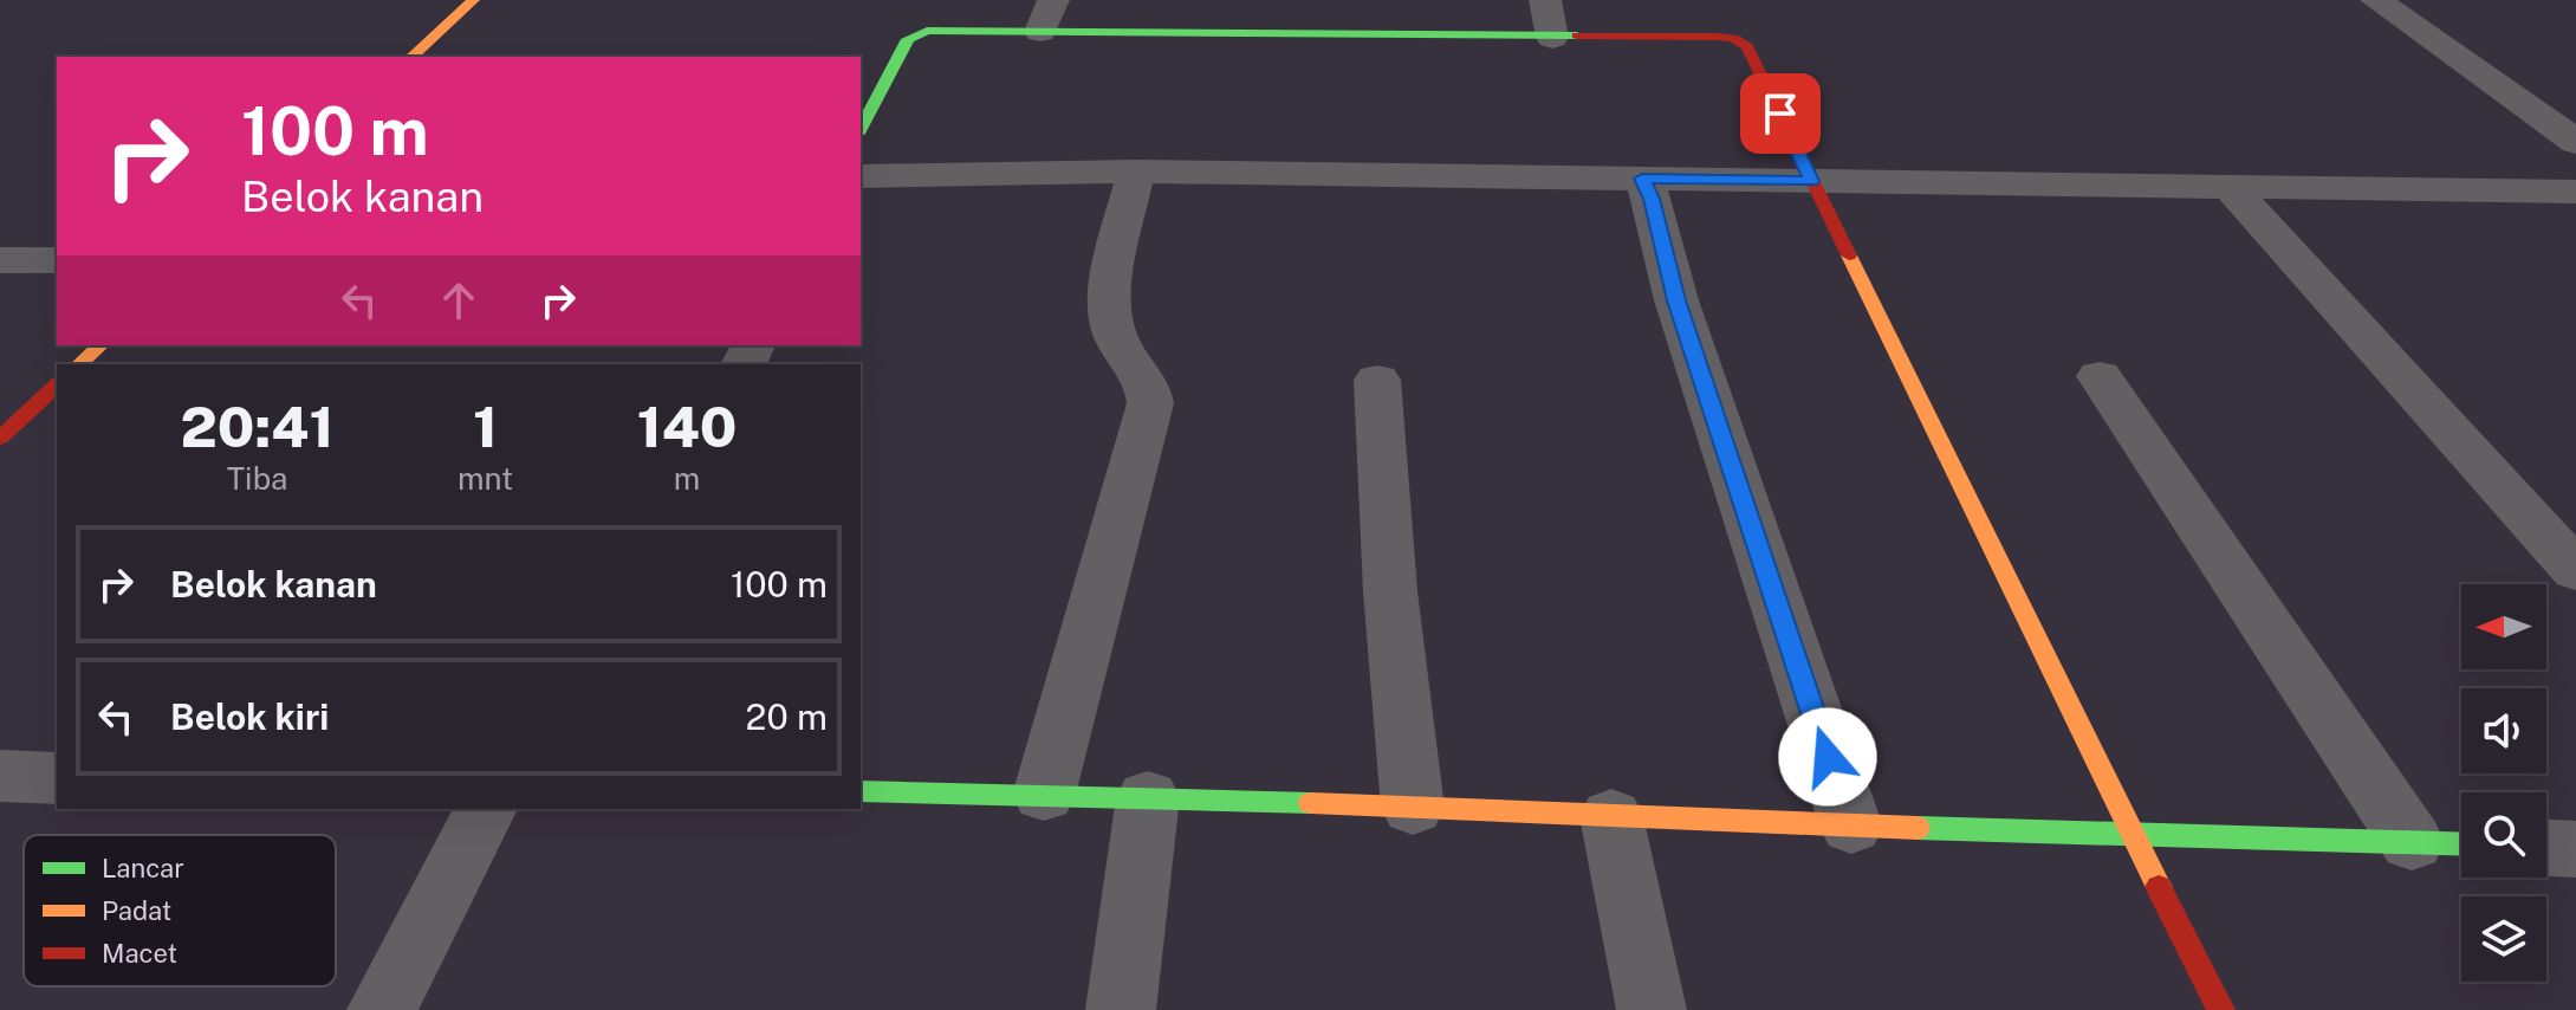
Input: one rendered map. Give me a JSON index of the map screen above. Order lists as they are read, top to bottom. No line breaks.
{"legend":["Lancar","Padat","Macet"],"north":"left","page":{"turn":["100 m","Belok kanan"],"eta":["20:41","Tiba","1","mnt","140","m"],"list":[{"name":"Belok kanan","value":"100 m"},{"name":"Belok kiri","value":"20 m"}]}}
